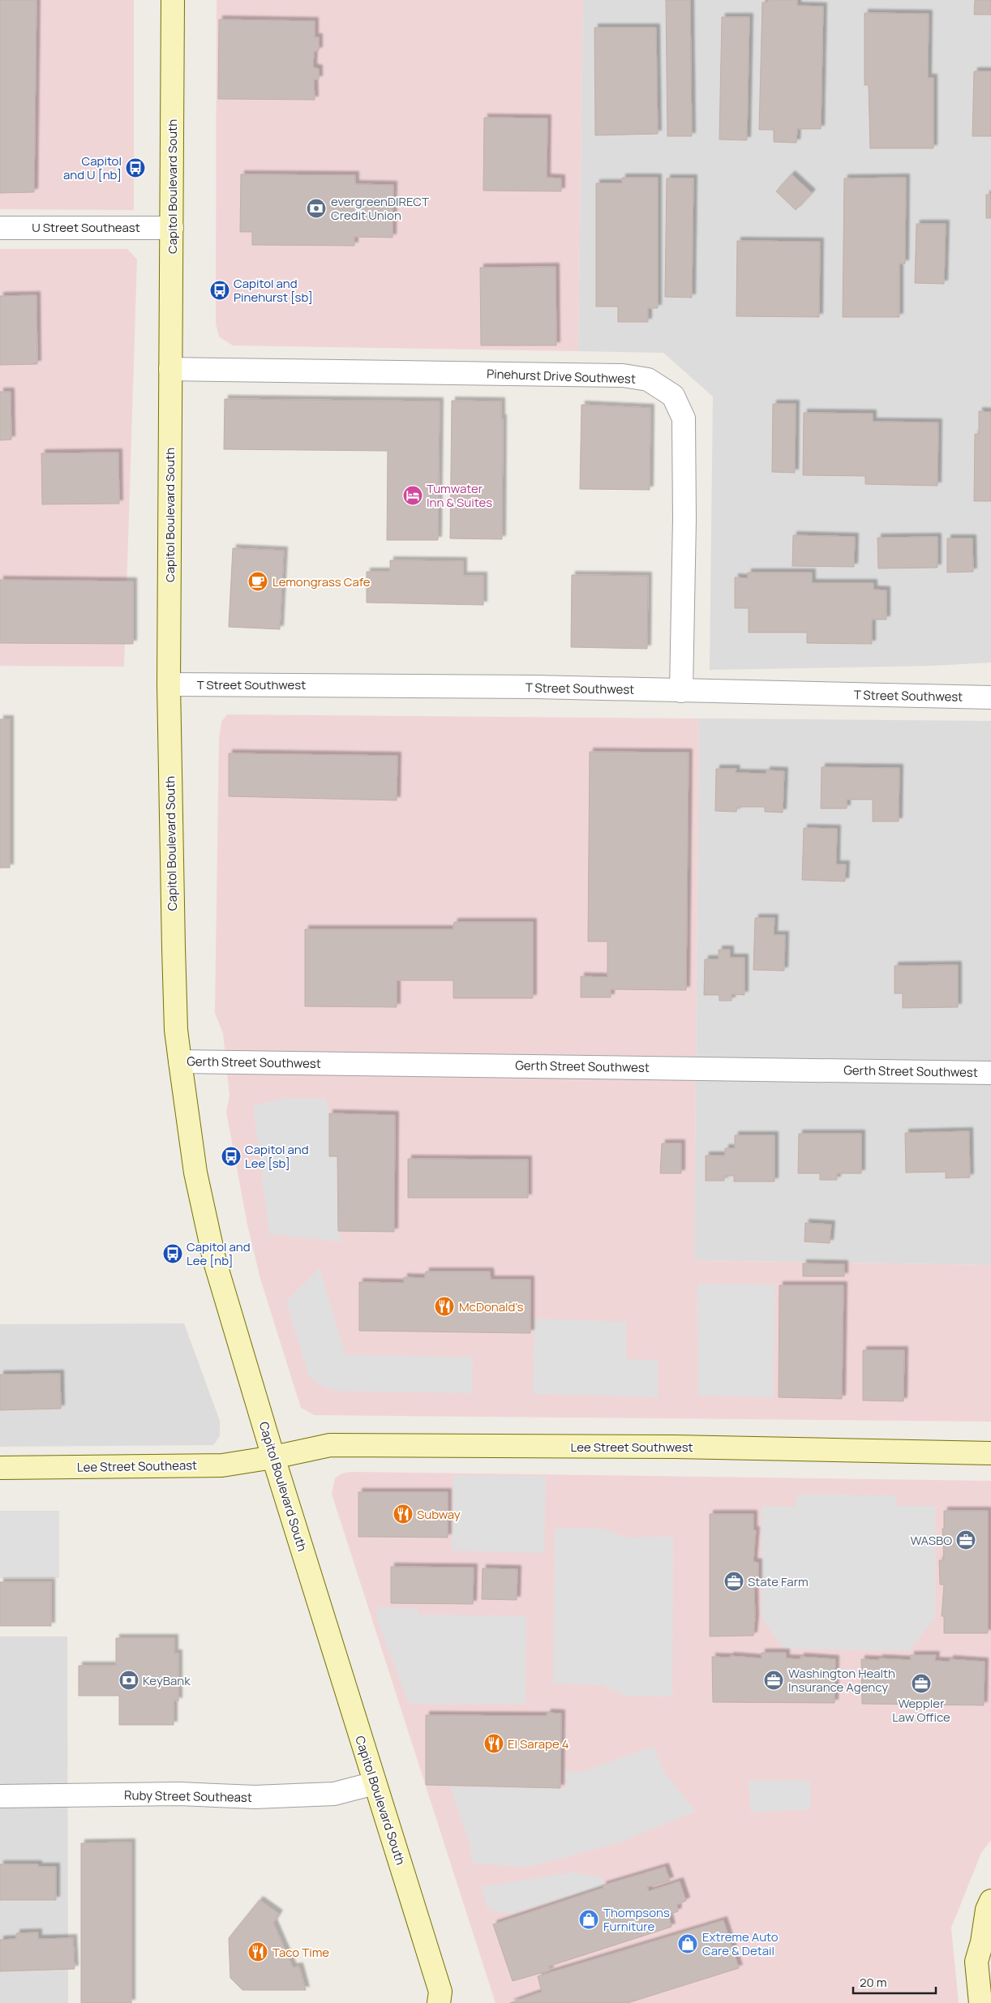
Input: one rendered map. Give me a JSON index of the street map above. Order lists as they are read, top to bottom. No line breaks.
{"streets":{"main road":["Capitol Boulevard South","Lee Street Southwest","Lee Street Southeast"],"street":["U Street Southeast","Pinehurst Drive Southwest","T Street Southwest","Gerth Street Southwest","Ruby Street Southeast"]},"crossings":[["Capitol Boulevard South","U Street Southeast"],["Capitol Boulevard South","Pinehurst Drive Southwest"],["Capitol Boulevard South","T Street Southwest"],["Capitol Boulevard South","Gerth Street Southwest"],["Capitol Boulevard South","Lee Street Southwest"],["Capitol Boulevard South","Lee Street Southeast"],["Capitol Boulevard South","Ruby Street Southeast"],["Pinehurst Drive Southwest","T Street Southwest"],["Lee Street Southwest","Lee Street Southeast"]],"places":{"bus stop":["Capitol and U [nb]","Capitol and Pinehurst [sb]","Capitol and Lee [sb]","Capitol and Lee [nb]"],"bank":["evergreenDIRECT Credit Union","KeyBank"],"hotel":["Tumwater Inn & Suites"],"cafe":["Lemongrass Cafe"],"restaurant":["McDonald's","Subway","El Sarape 4","Taco Time"],"office":["WASBO","State Farm","Washington Health Insurance Agency","Weppler Law Office"],"shop":["Thompsons Furniture","Extreme Auto Care & Detail"]},"scale_bar":"20 m"}
